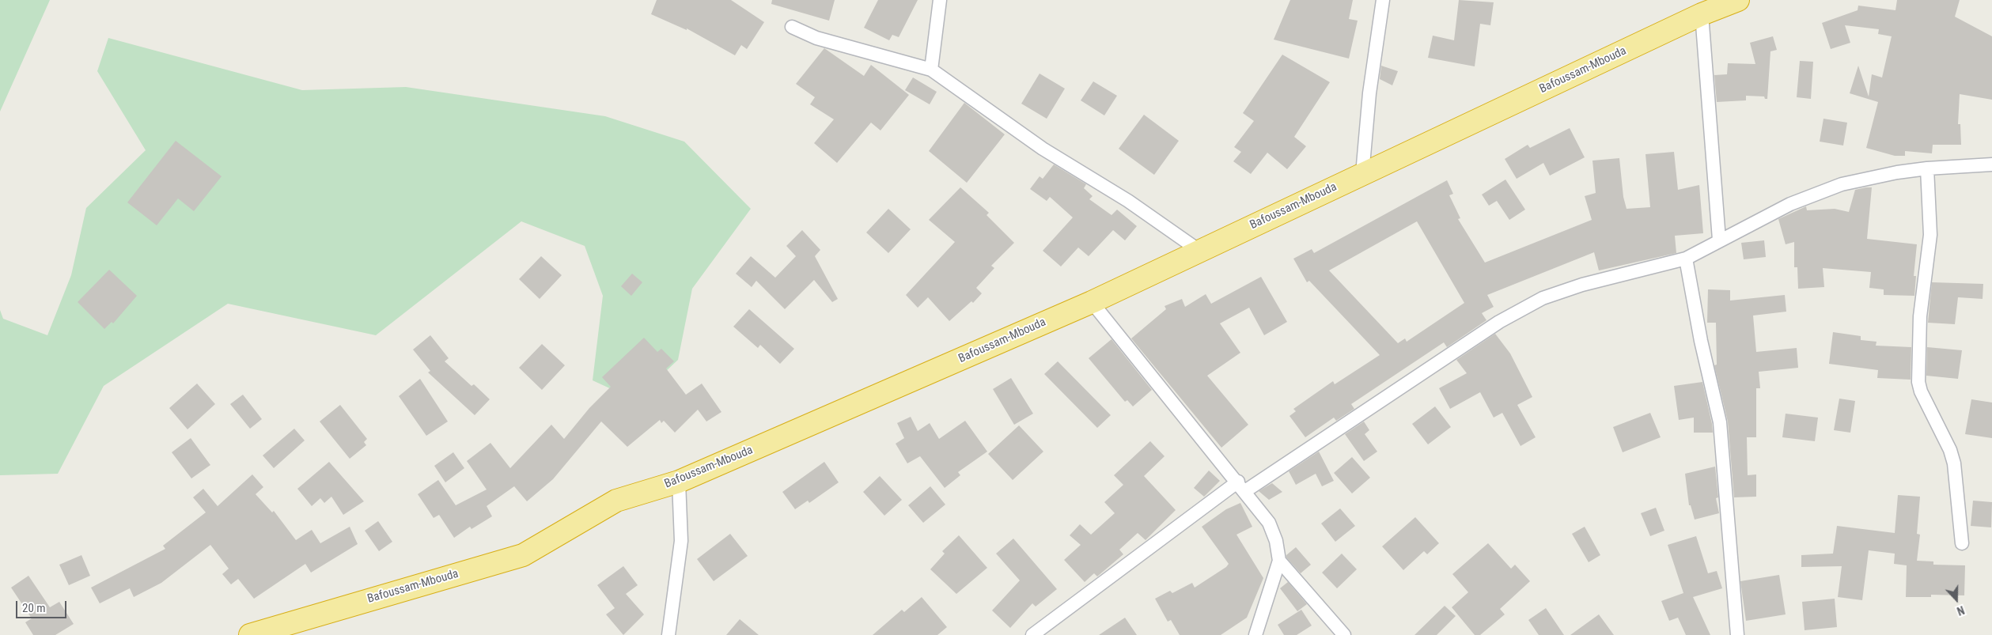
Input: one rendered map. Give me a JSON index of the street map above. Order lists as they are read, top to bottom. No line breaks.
{"streets":{"highway":["Bafoussam-Mbouda"]},"scale_bar":"20 m","north":"bottom"}
